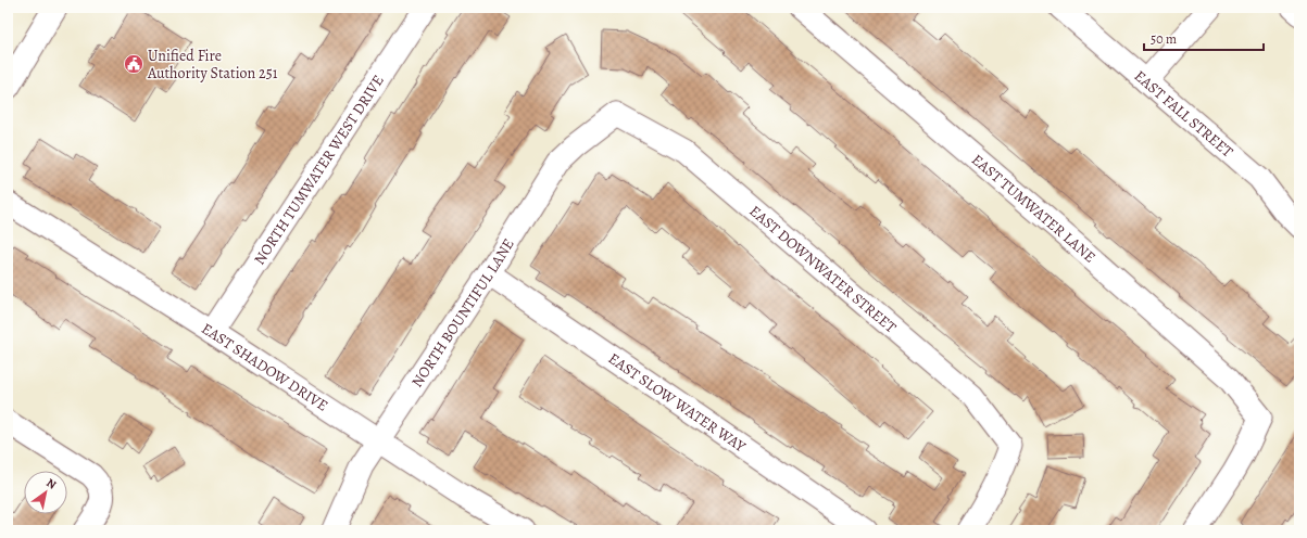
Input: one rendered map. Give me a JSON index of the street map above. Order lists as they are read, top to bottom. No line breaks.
{"streets":{"street":["EAST FALL STREET","NORTH TUMWATER WEST DRIVE","EAST TUMWATER LANE","EAST DOWNWATER STREET","NORTH BOUNTIFUL LANE","EAST SHADOW DRIVE","EAST SLOW WATER WAY"]},"crossings":[["NORTH TUMWATER WEST DRIVE","EAST SHADOW DRIVE"],["EAST DOWNWATER STREET","NORTH BOUNTIFUL LANE"],["NORTH BOUNTIFUL LANE","EAST SHADOW DRIVE"],["NORTH BOUNTIFUL LANE","EAST SLOW WATER WAY"]],"places":{"public building":["Unified Fire Authority Station 251"]},"scale_bar":"50 m","north":"top right"}
